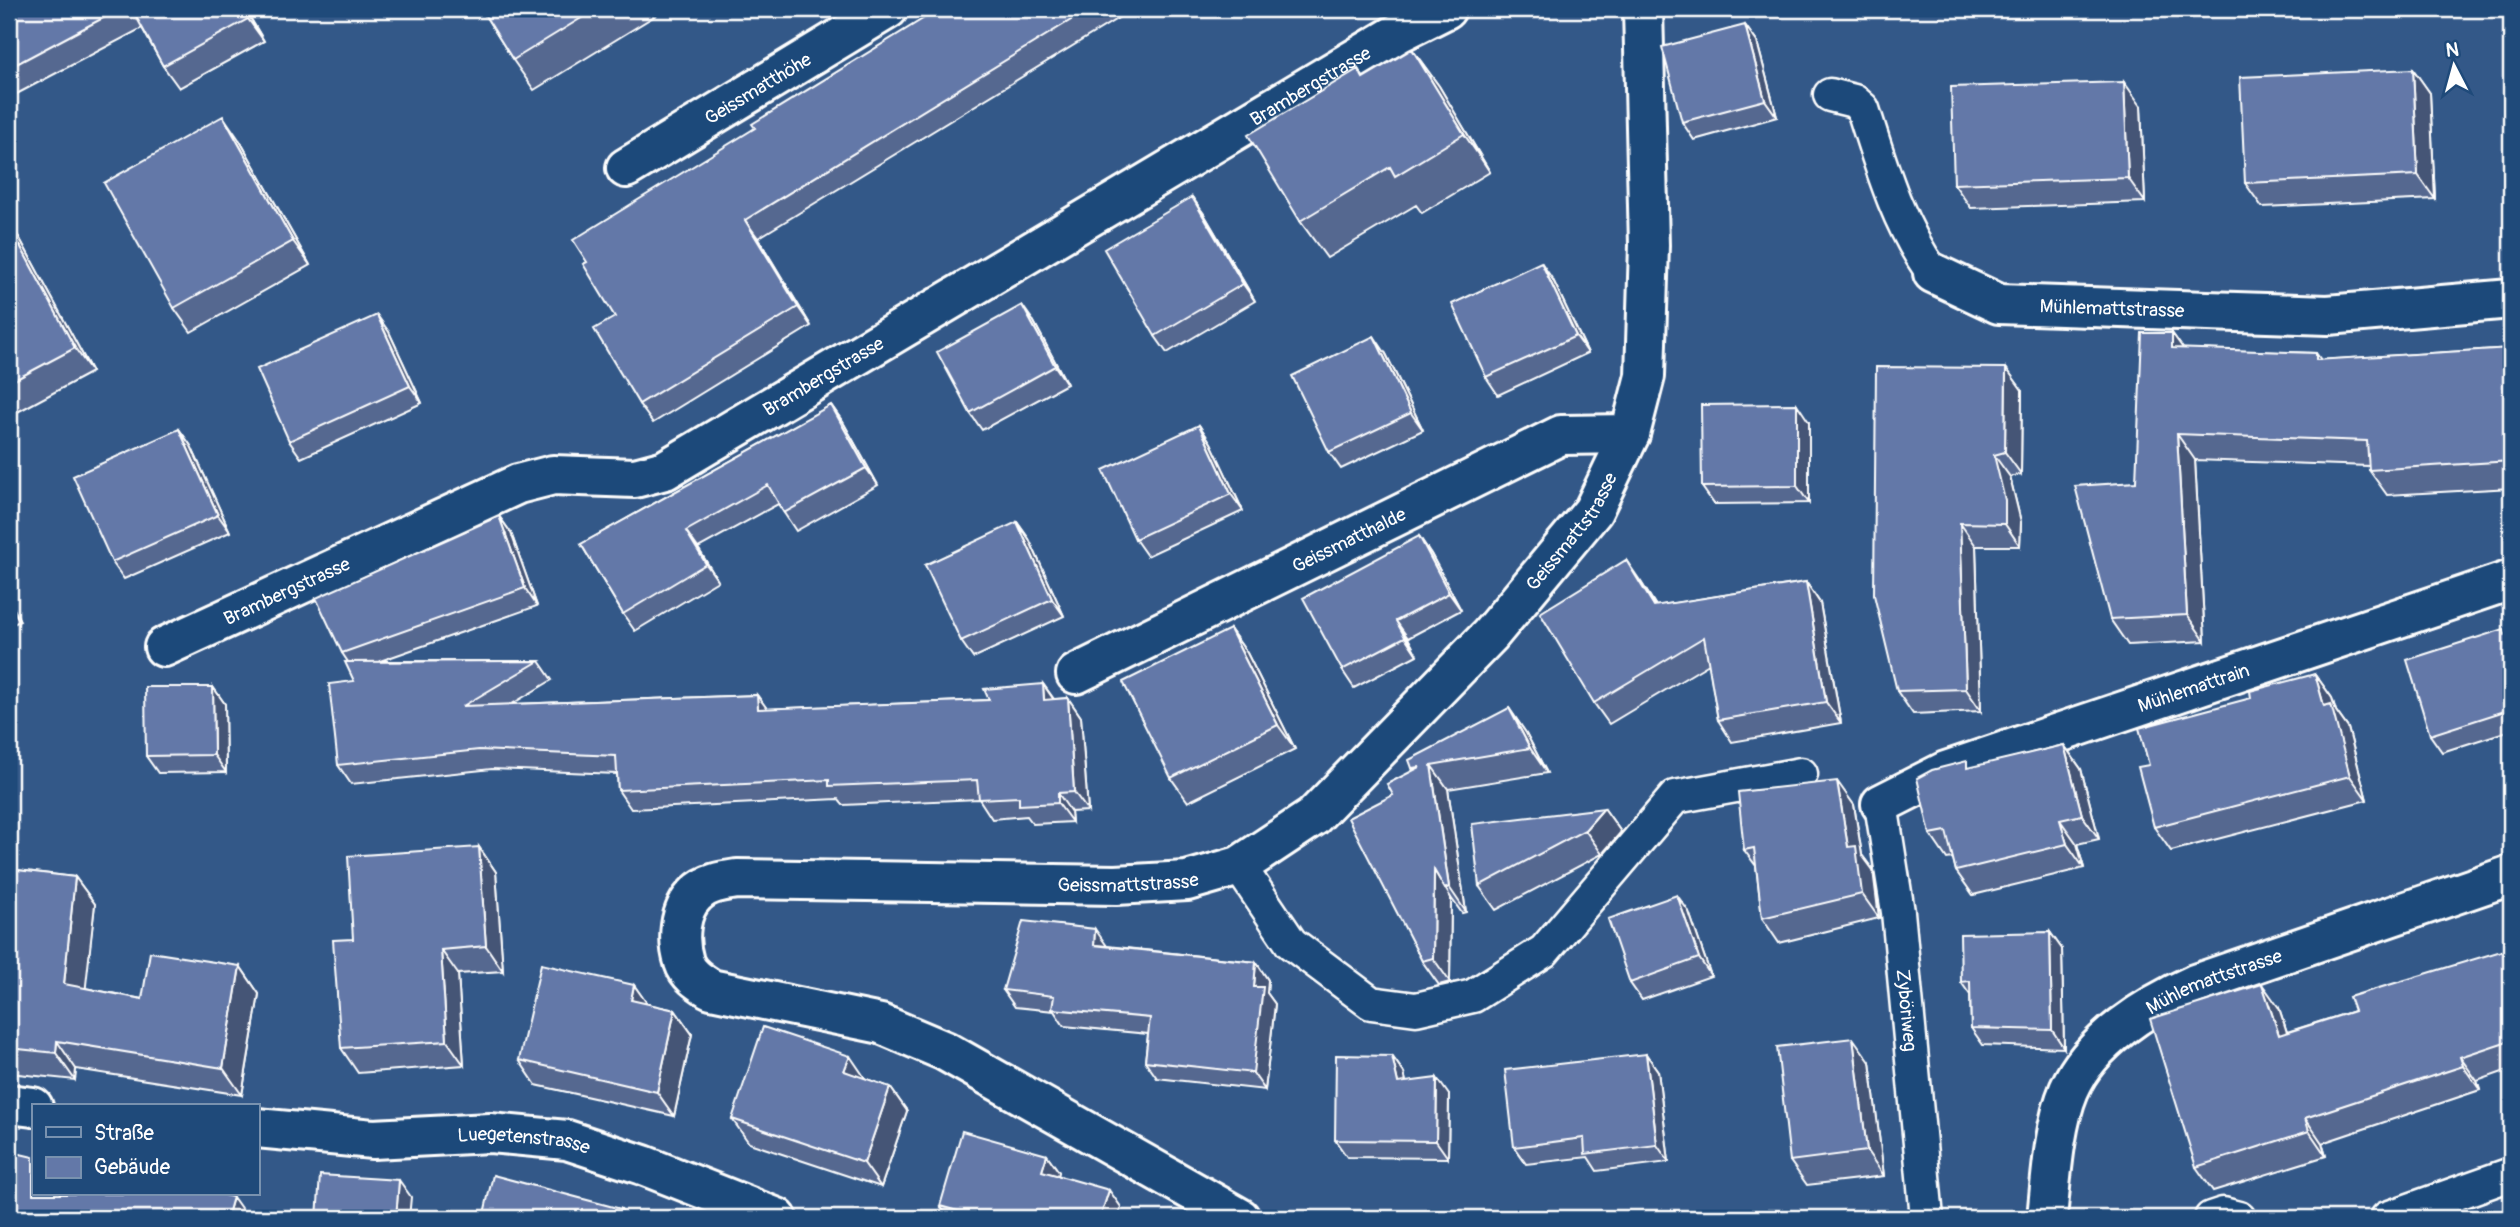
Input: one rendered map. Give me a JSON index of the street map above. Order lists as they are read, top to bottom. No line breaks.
{"streets":{"street":["Brambergstrasse","Geissmatthöhe","Mühlemattstrasse","Geissmattstrasse","Geissmatthalde","Mühlemattrain","Luegetenstrasse"],"lane":["Zyböriweg"]},"crossings":[["Geissmattstrasse","Geissmatthalde"],["Mühlemattrain","Zyböriweg"]],"legend":["Straße","Gebäude"],"north":"top"}
